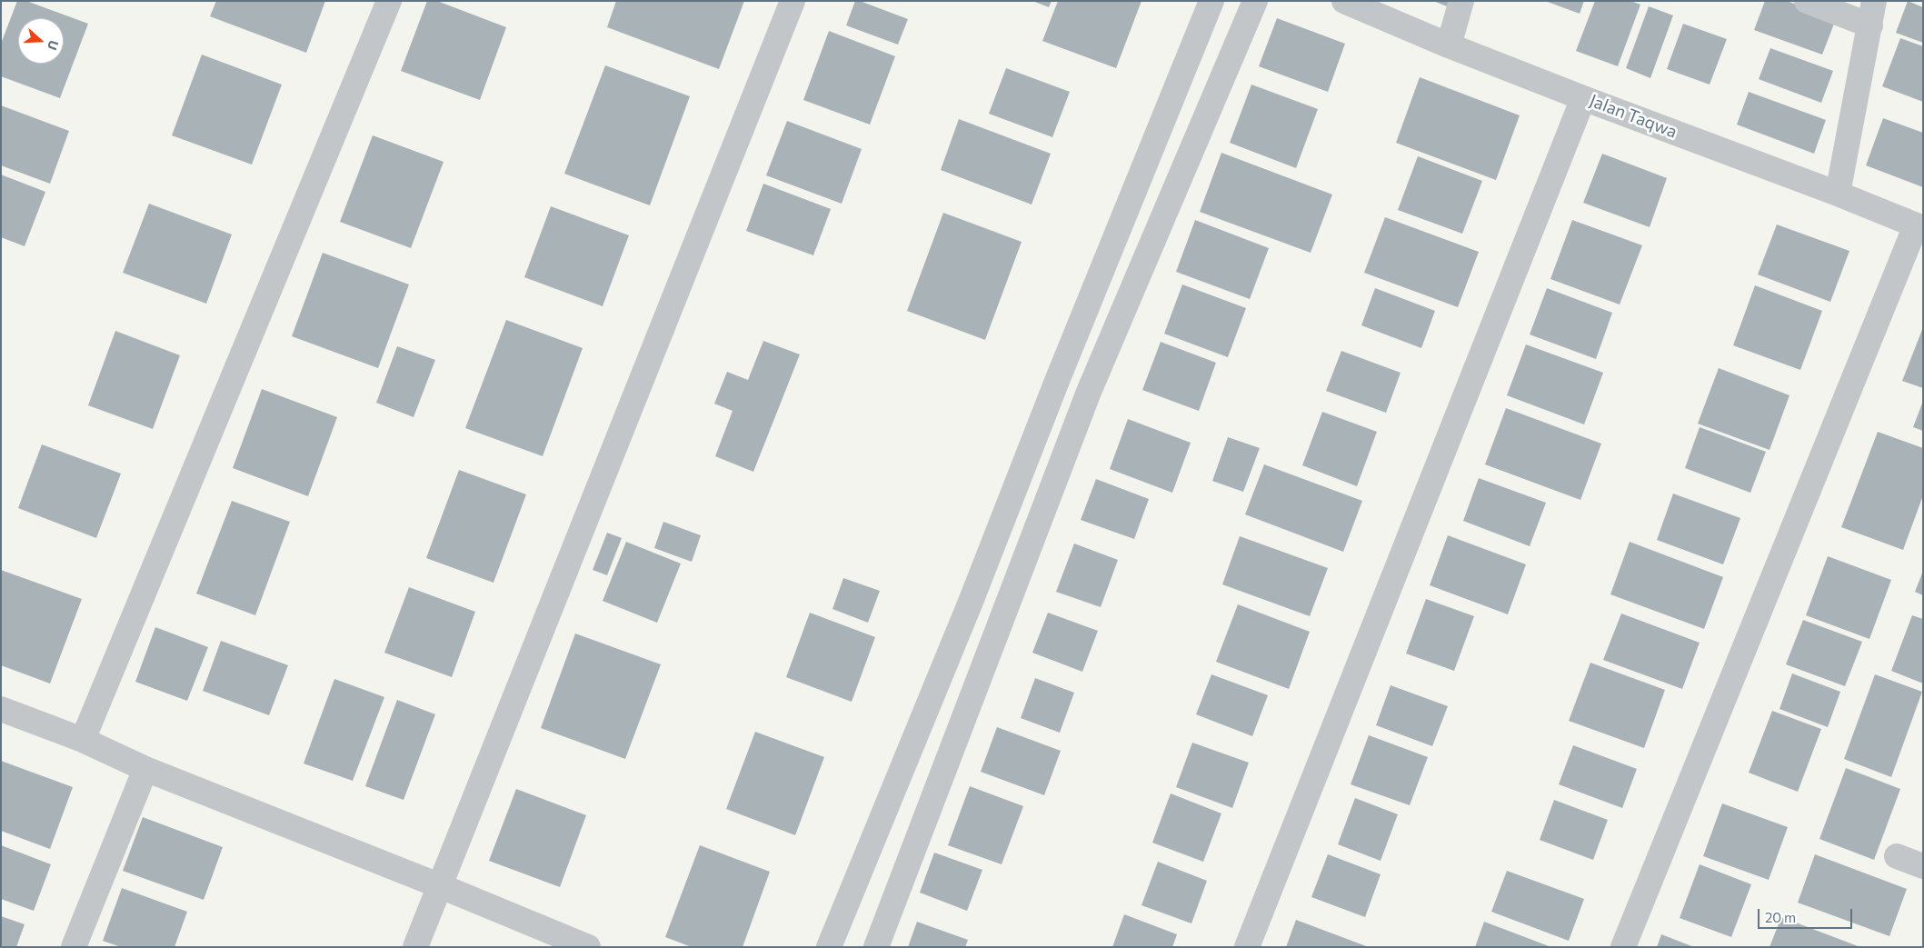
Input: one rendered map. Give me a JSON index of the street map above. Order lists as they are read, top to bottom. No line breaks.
{"streets":{"street":["Jalan Taqwa"]},"scale_bar":"20 m","north":"right"}
